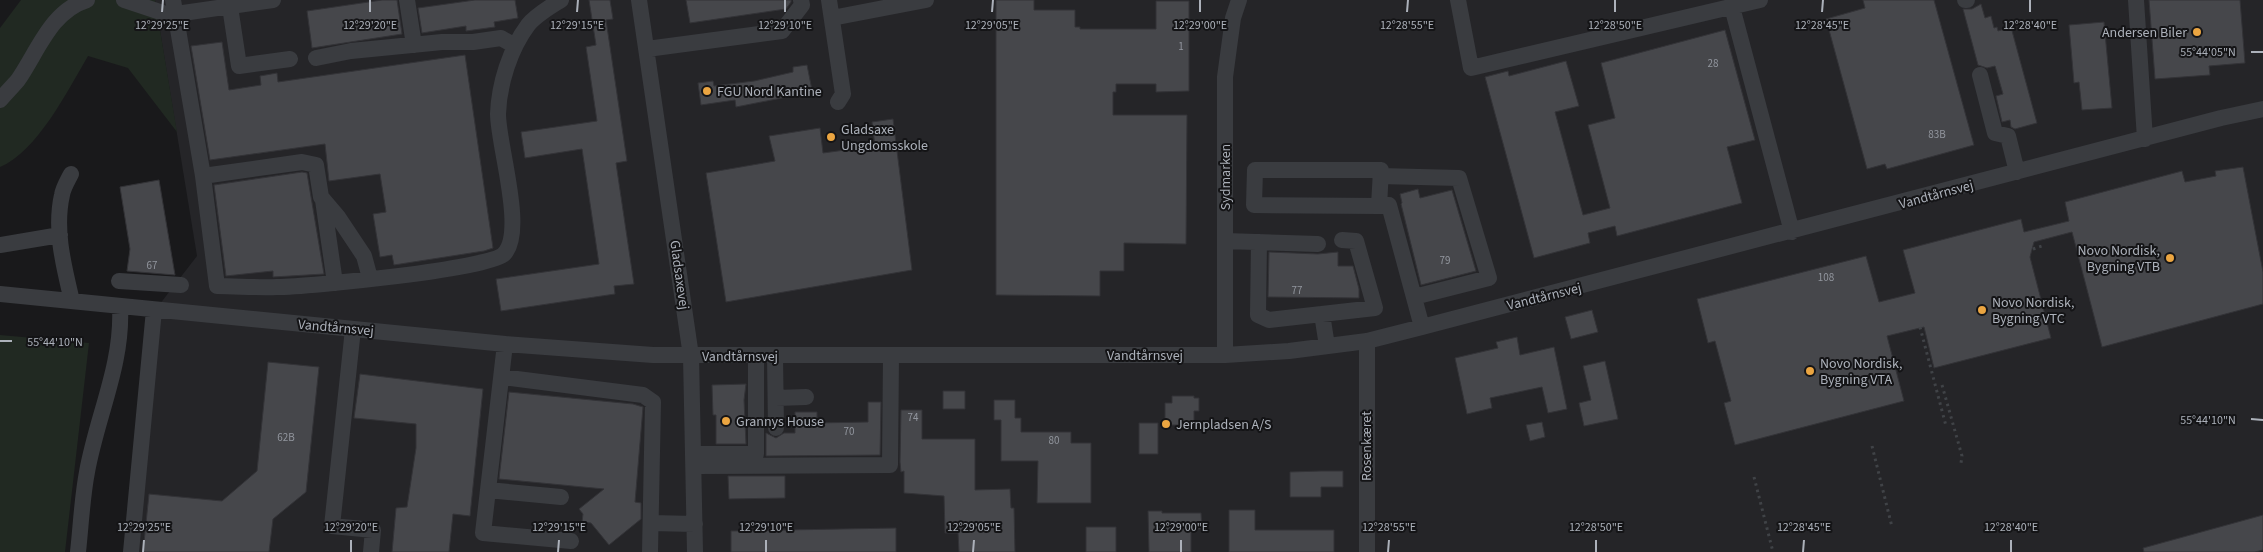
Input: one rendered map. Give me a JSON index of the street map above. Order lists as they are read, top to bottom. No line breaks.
{"streets":{"street":["Sydmarken","Vandtårnsvej","Gladsaxevej","Rosenkæret"]},"crossings":[["Sydmarken","Vandtårnsvej"],["Vandtårnsvej","Gladsaxevej"],["Vandtårnsvej","Rosenkæret"]],"places":["Andersen Biler","FGU Nord Kantine","Gladsaxe Ungdomsskole","Novo Nordisk, Bygning VTB","Novo Nordisk, Bygning VTC","Novo Nordisk, Bygning VTA","Grannys House","Jernpladsen A/S"],"house_numbers":["1","28","83B","79","67","108","77","74","70","62B","80"],"coordinates":["12°29'25\"E","12°29'20\"E","12°29'15\"E","12°29'10\"E","12°29'05\"E","12°29'00\"E","12°28'55\"E","12°28'50\"E","12°28'45\"E","12°28'40\"E","55°44'05\"N","55°44'10\"N"]}
